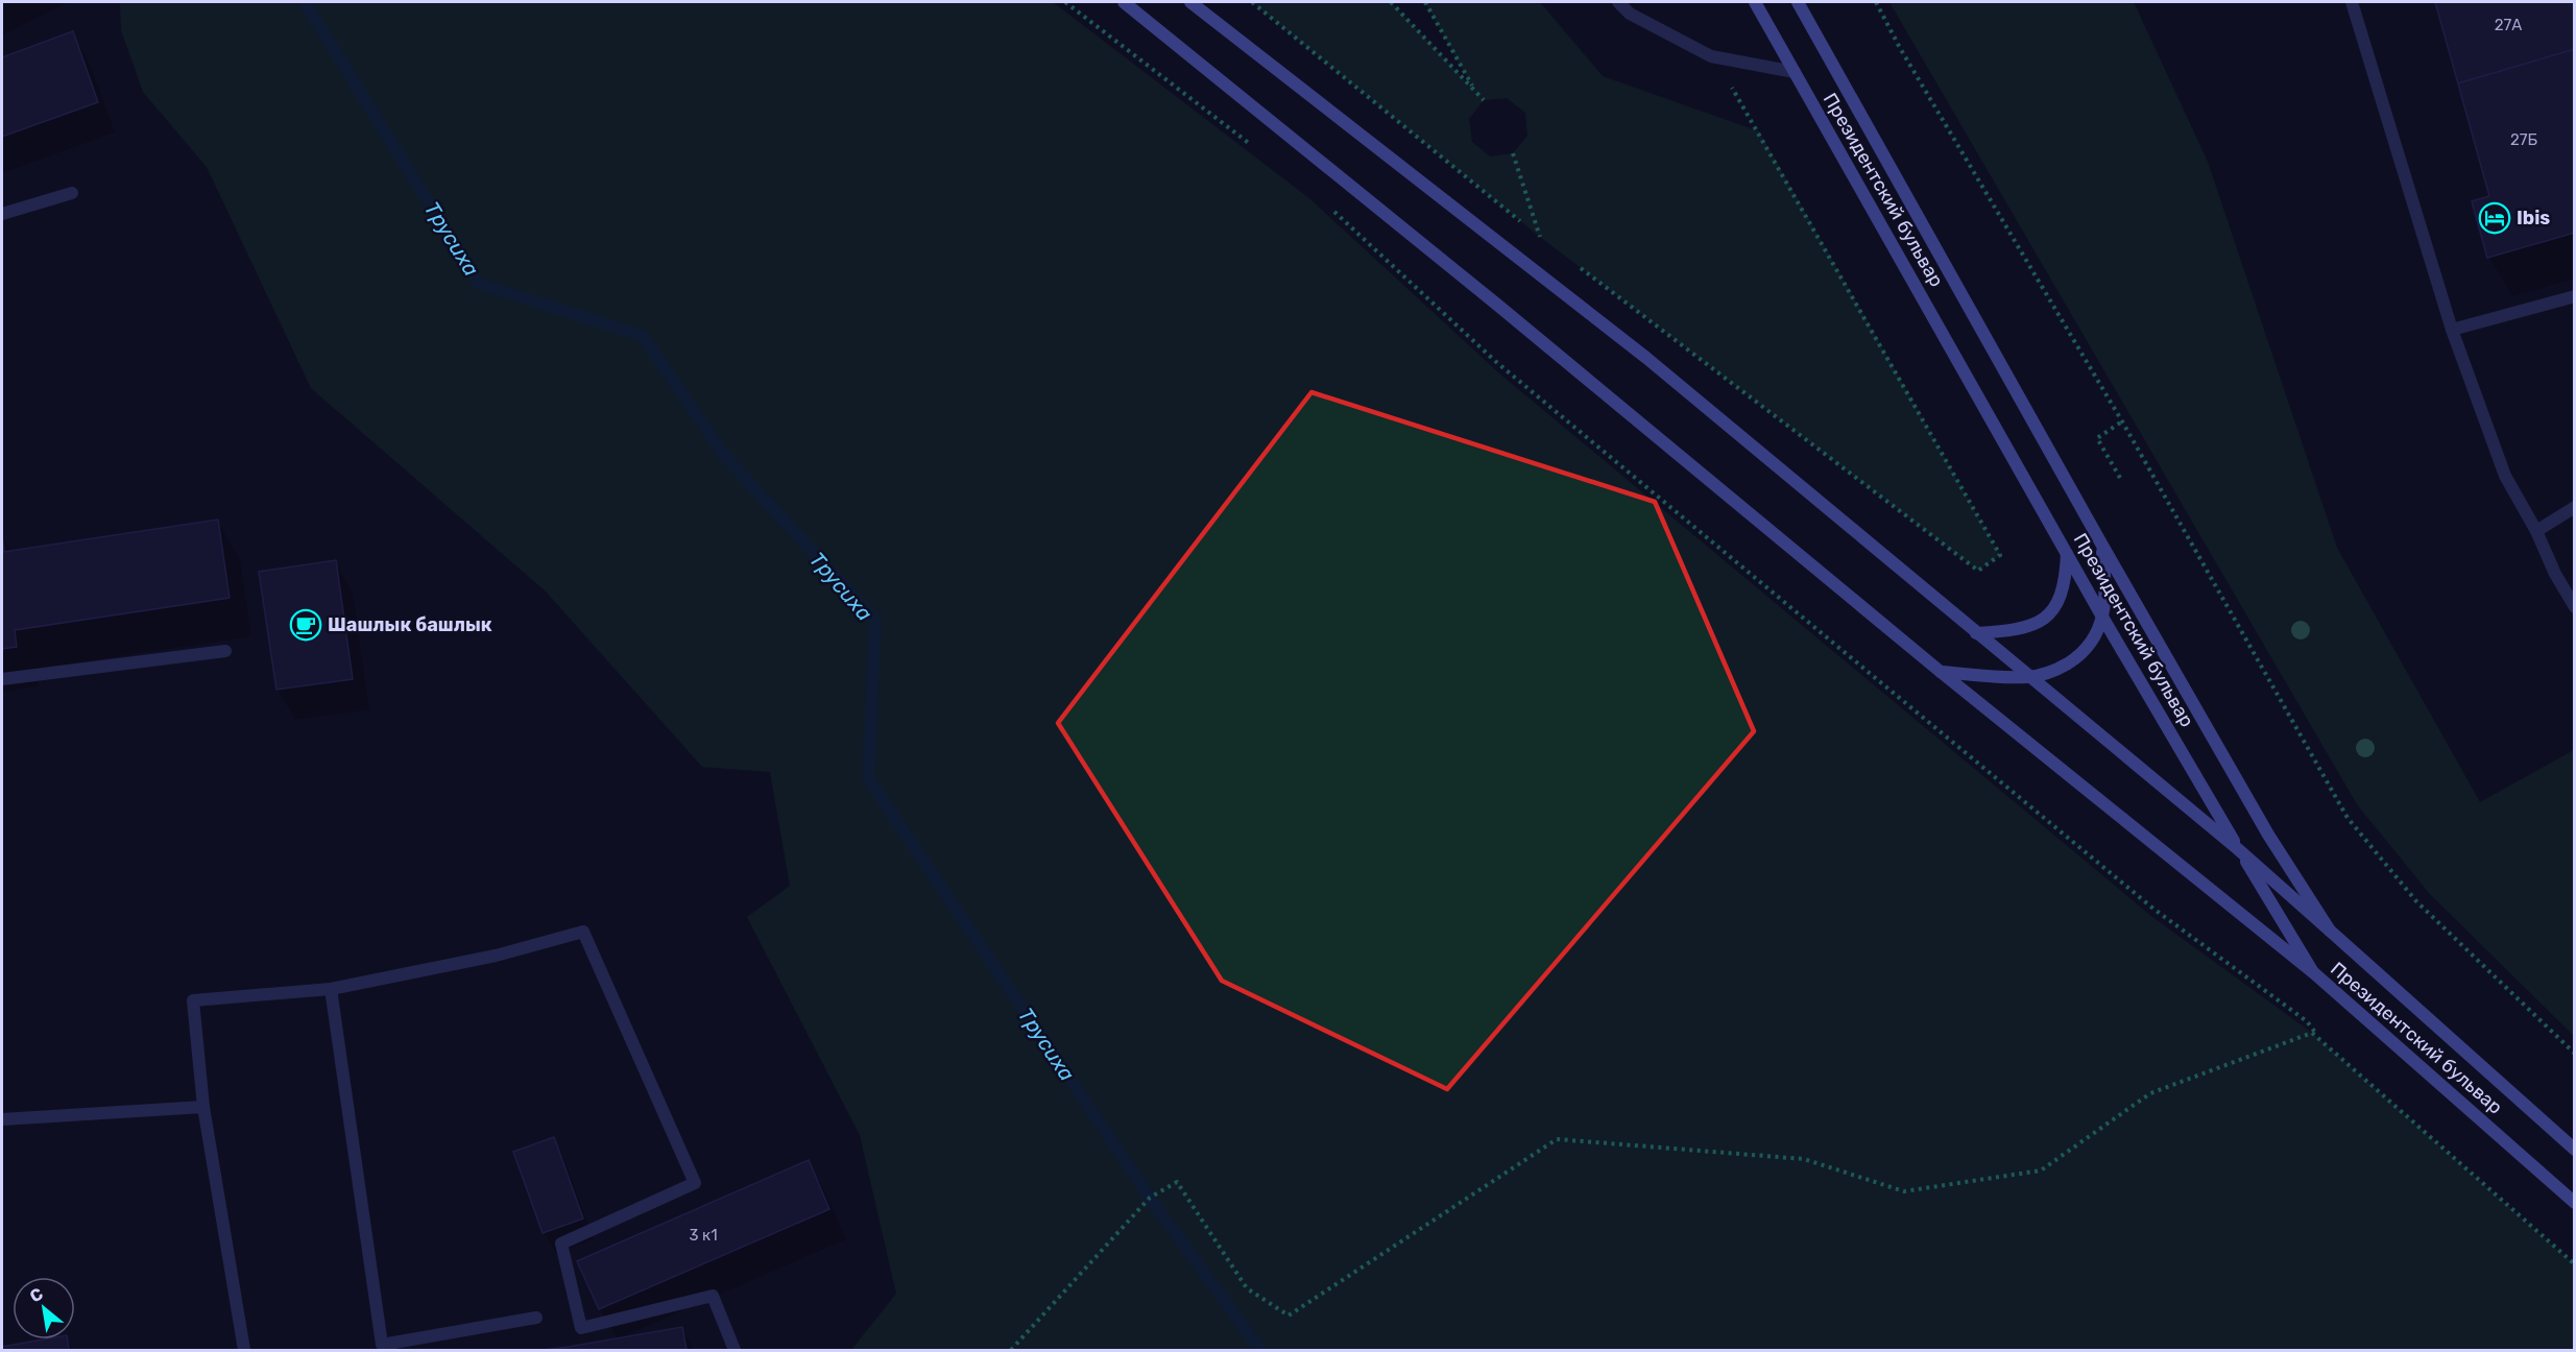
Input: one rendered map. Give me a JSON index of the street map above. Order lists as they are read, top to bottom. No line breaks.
{"streets":{"main road":["Президентский бульвар"]},"water":["Трусиха"],"places":{"hotel":["Ibis"],"cafe":["Шашлык башлык"]},"house_numbers":["27А","27Б","3 к1"],"north":"top left"}
